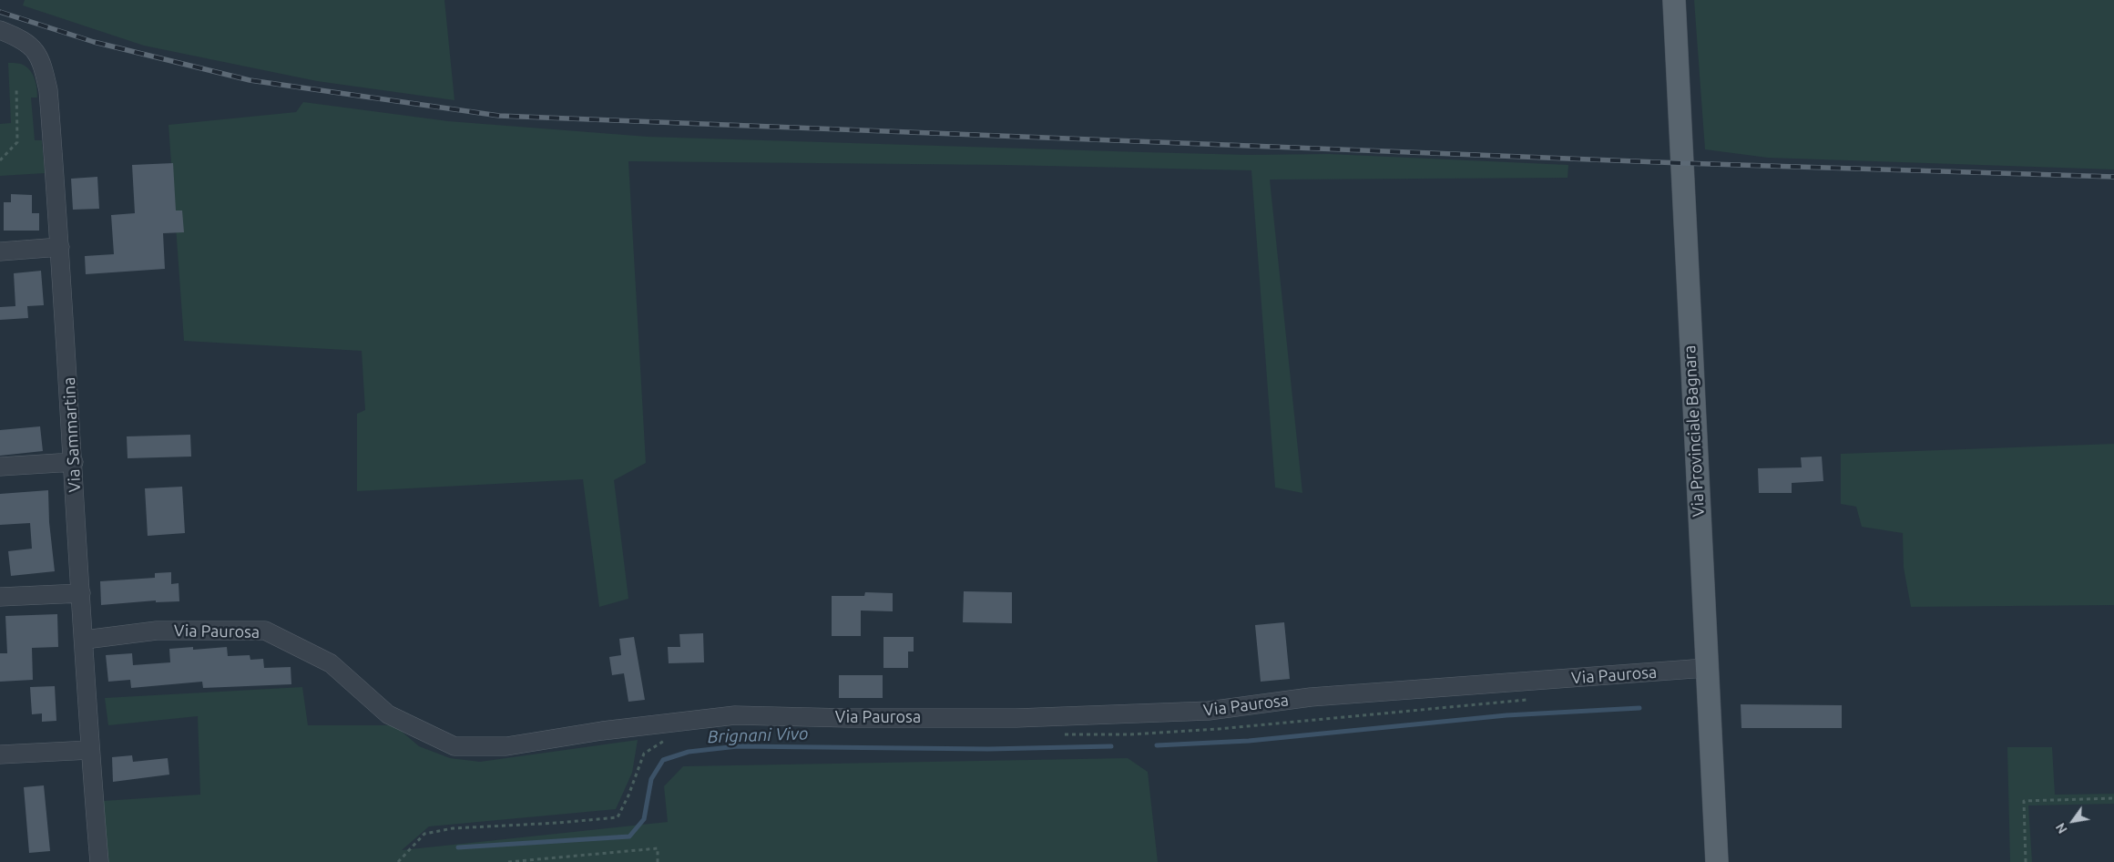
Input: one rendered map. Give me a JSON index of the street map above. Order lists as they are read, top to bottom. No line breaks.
{"streets":{"main road":["Via Provinciale Bagnara"],"street":["Via Sammartina","Via Paurosa"]},"crossings":[["Via Provinciale Bagnara","Via Paurosa"],["Via Sammartina","Via Paurosa"]],"water":["Brignani Vivo"],"north":"bottom left"}
